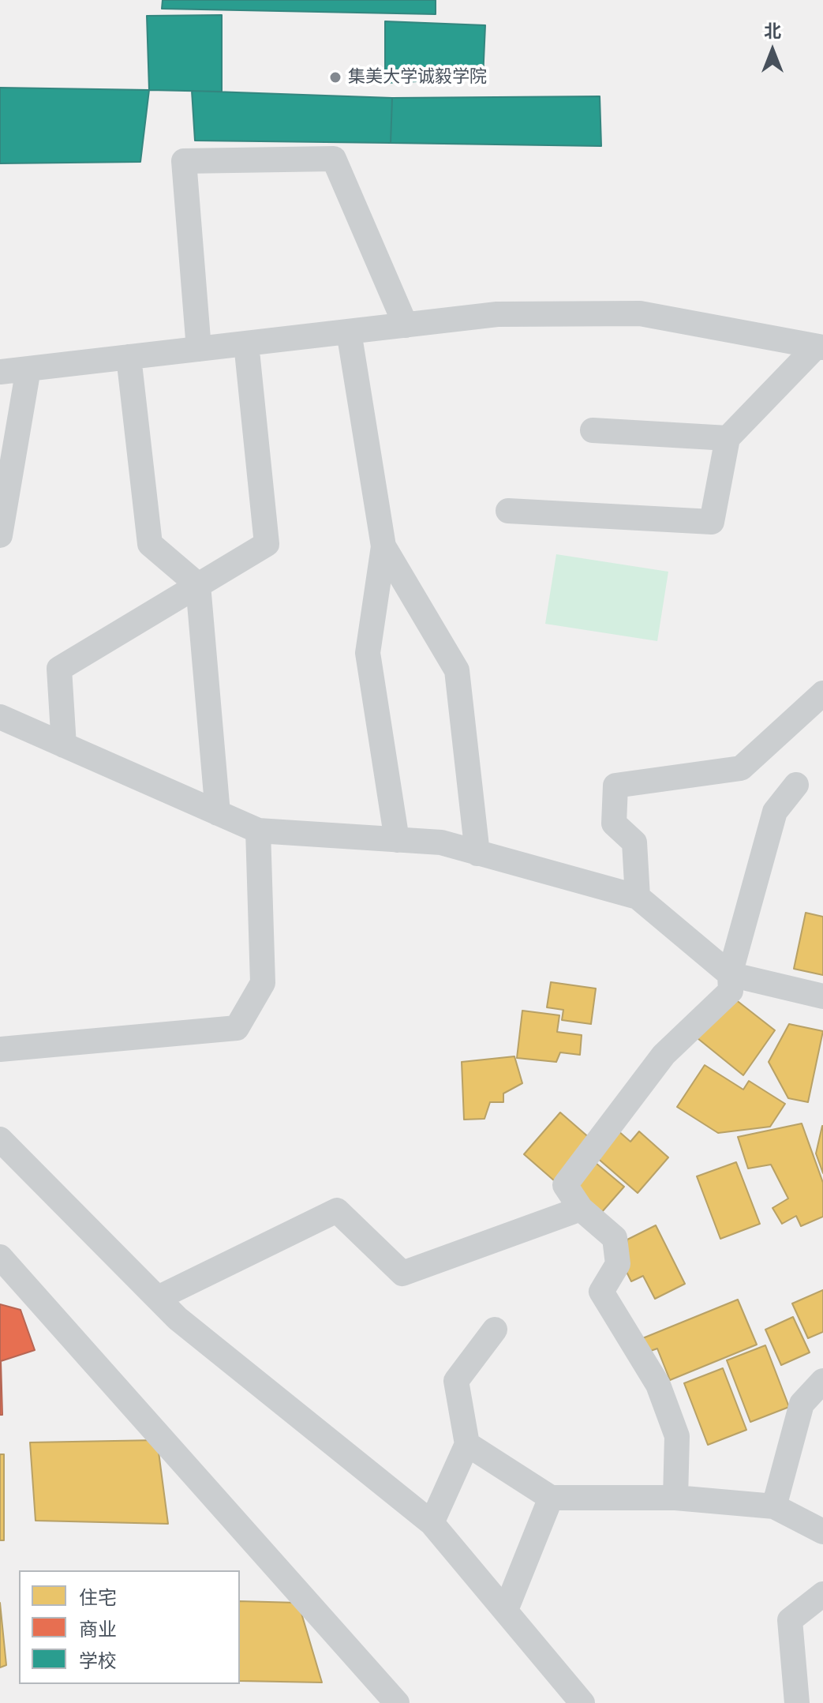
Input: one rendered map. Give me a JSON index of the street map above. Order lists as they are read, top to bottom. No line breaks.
{"places":["集美大学诚毅学院"],"legend":["住宅","商业","学校"],"north":"top"}
